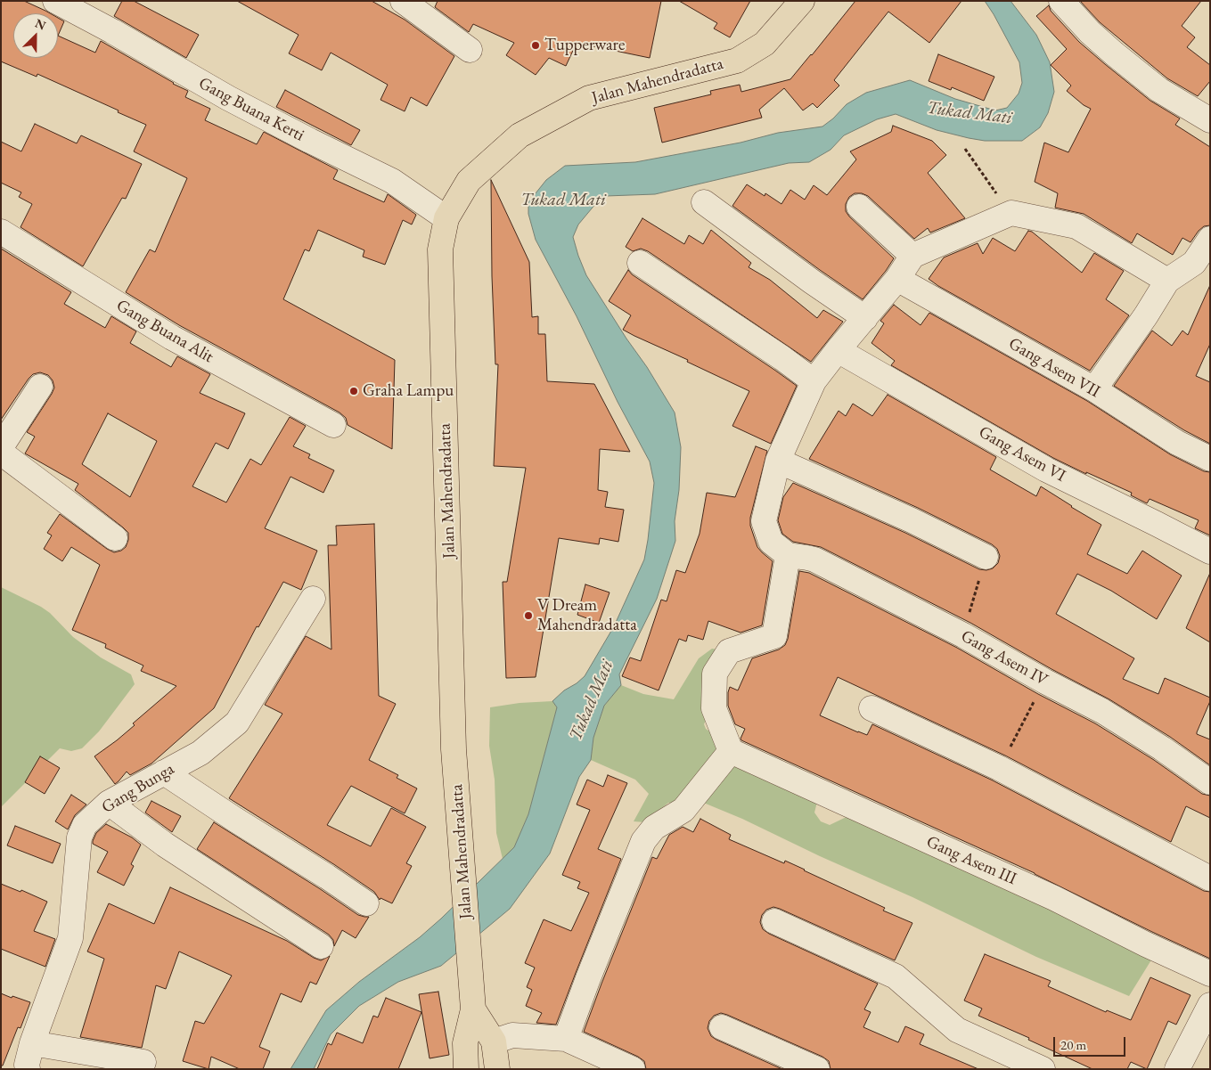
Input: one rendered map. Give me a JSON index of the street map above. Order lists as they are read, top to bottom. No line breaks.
{"streets":{"highway":["Jalan Mahendradatta"],"street":["Gang Buana Kerti","Gang Buana Alit","Gang Asem VII","Gang Asem VI","Gang Asem IV","Gang Bunga","Gang Asem III"]},"crossings":[["Jalan Mahendradatta","Gang Buana Kerti"]],"water":["Tukad Mati"],"places":["Tupperware","Graha Lampu","V Dream Mahendradatta"],"scale_bar":"20 m","north":"top right"}
